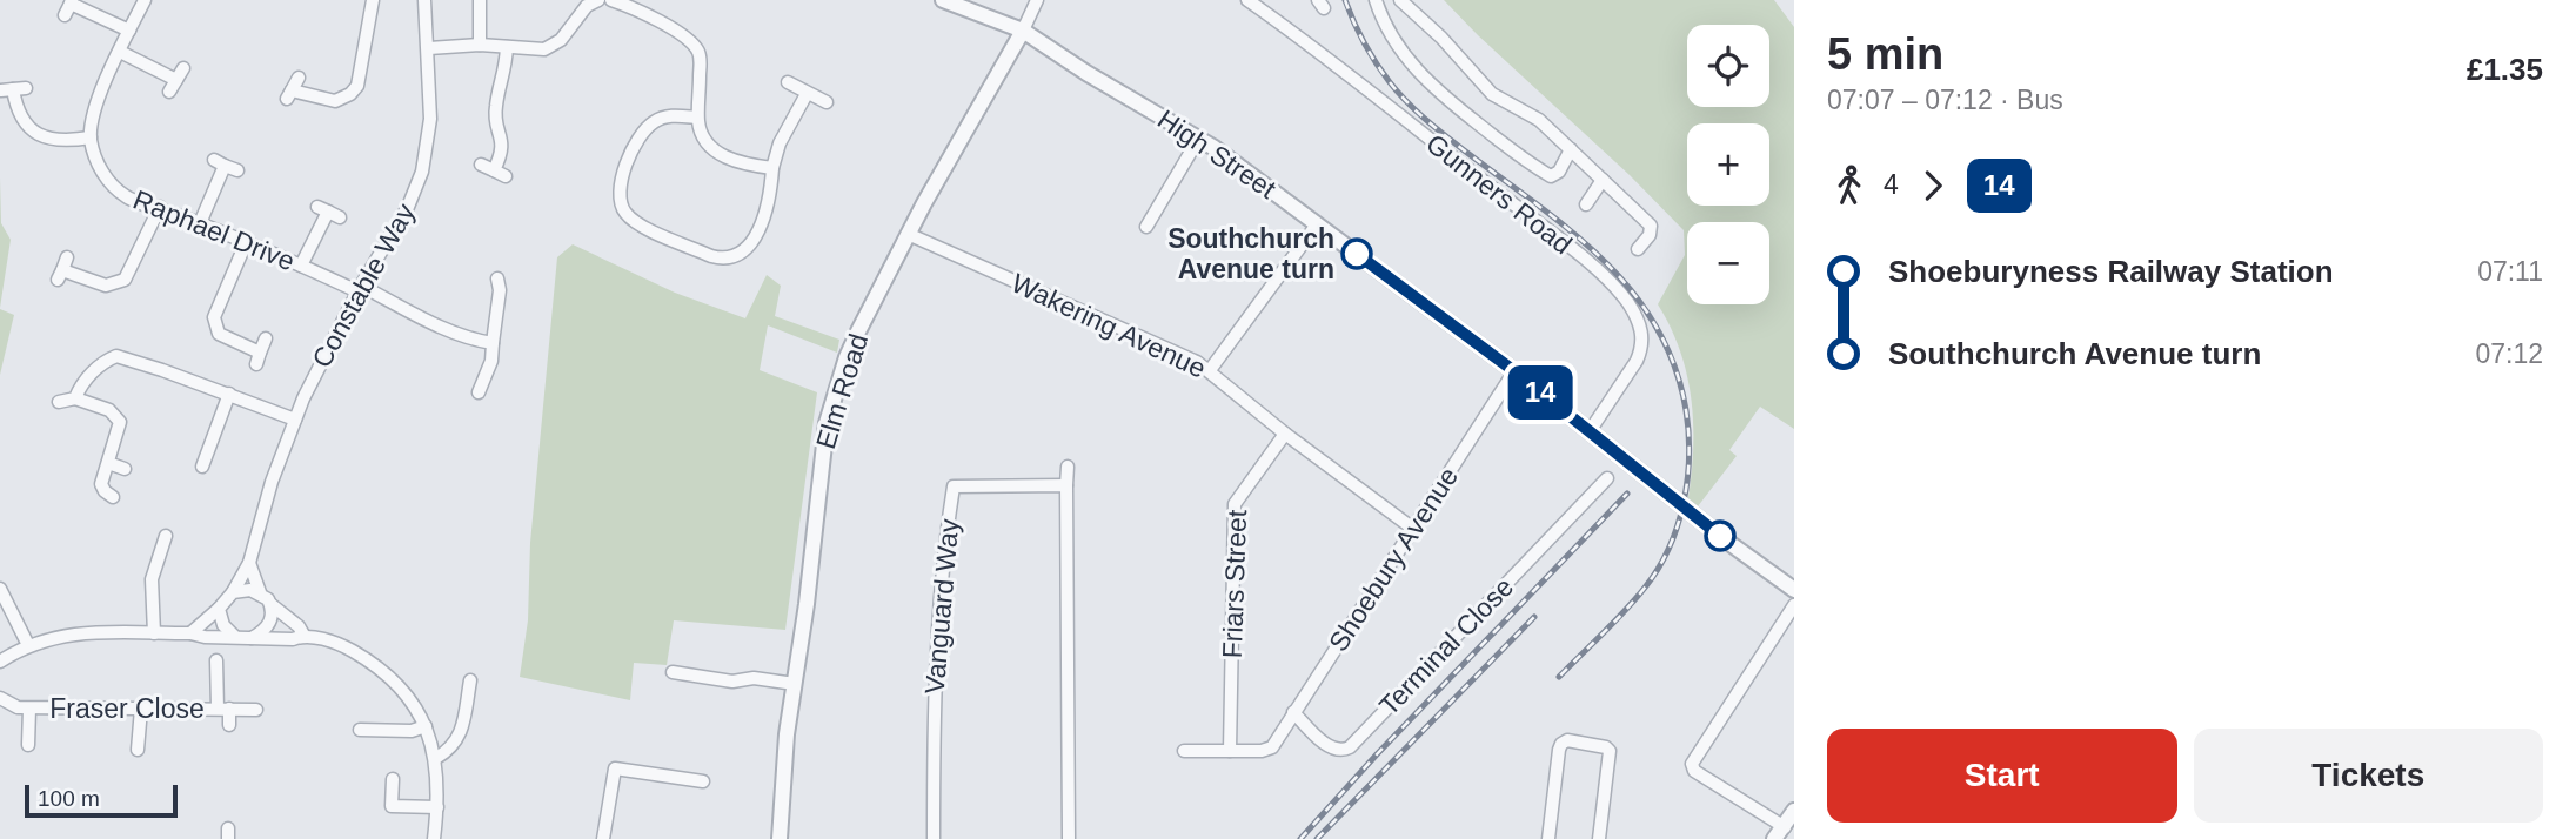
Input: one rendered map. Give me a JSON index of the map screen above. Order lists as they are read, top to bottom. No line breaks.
{"streets":{"street":["High Street","Gunners Road","Raphael Drive","Constable Way","Wakering Avenue","Elm Road","Shoebury Avenue","Friars Street","Vanguard Way","Terminal Close","Fraser Close"]},"crossings":[["High Street","Gunners Road"],["High Street","Elm Road"],["High Street","Shoebury Avenue"],["Raphael Drive","Constable Way"],["Wakering Avenue","Elm Road"],["Wakering Avenue","Shoebury Avenue"],["Wakering Avenue","Friars Street"],["Shoebury Avenue","Friars Street"],["Shoebury Avenue","Terminal Close"]],"places":["Southchurch Avenue turn"],"lines":["bus line 14"],"scale_bar":"100 m","page":{"on_map":"14","heading":["5 min","07:07 – 07:12 · Bus","£1.35"],"map_buttons":["+","−"],"legs":["4","14"],"list":[{"name":"Shoeburyness Railway Station","value":"07:11"},{"name":"Southchurch Avenue turn","value":"07:12"}],"buttons":["Start","Tickets"],"scale":"100 m"}}
